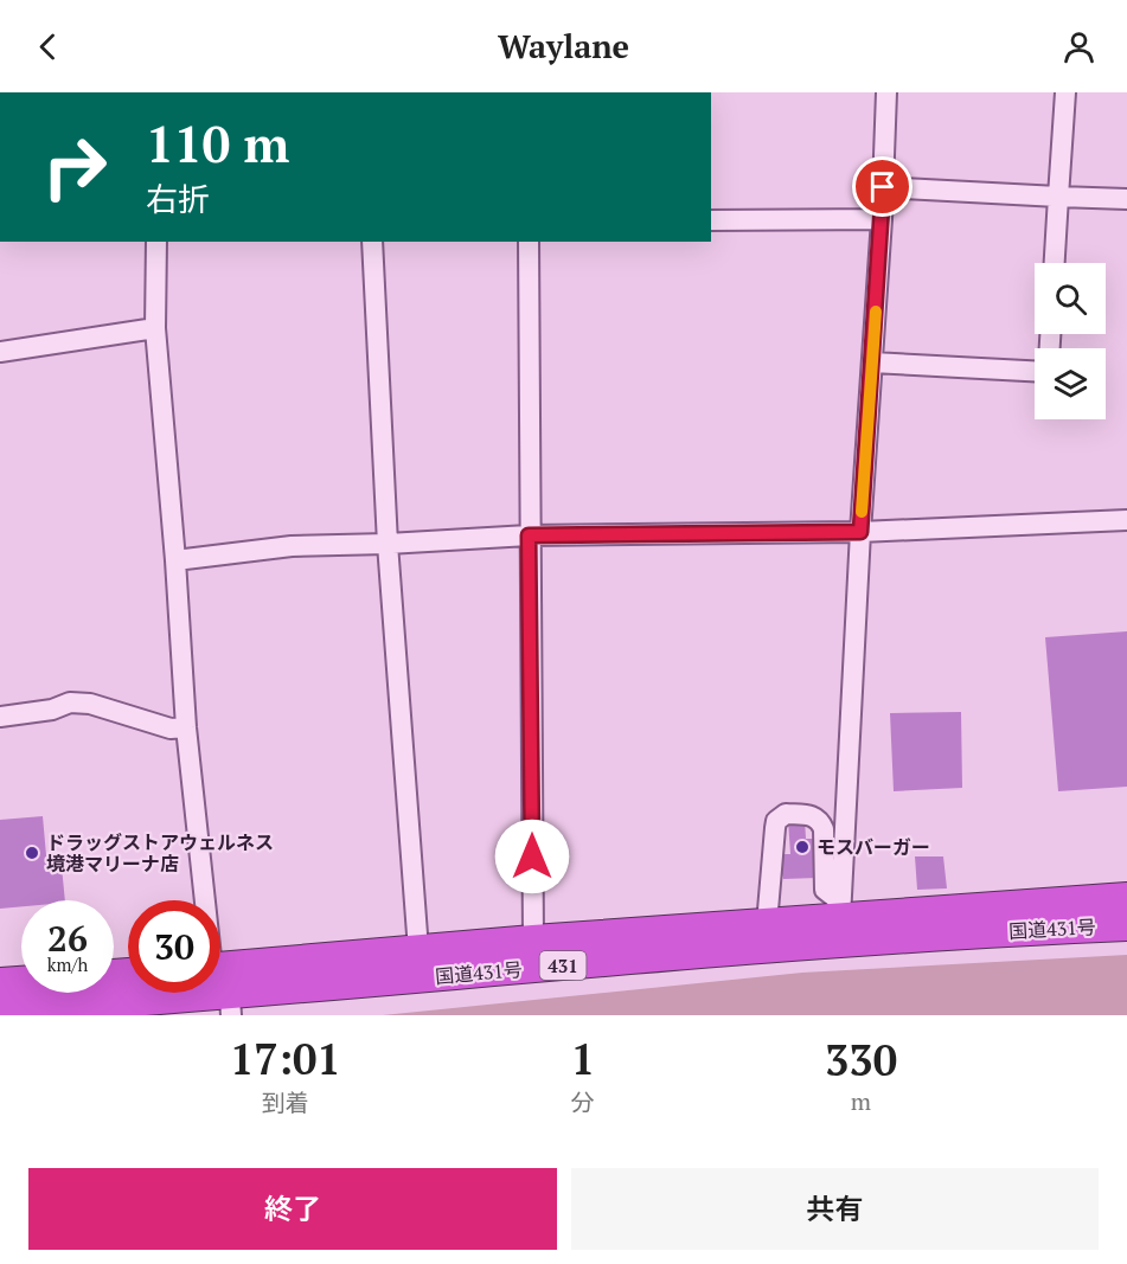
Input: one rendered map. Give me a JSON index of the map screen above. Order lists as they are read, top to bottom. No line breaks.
{"streets":{"highway":["国道431号","431"]},"places":["モスバーガー","ドラッグストアウェルネス 境港マリーナ店"],"page":{"header":"Waylane","turn":["110 m","右折"],"speed":"26 km/h","limit":"30","eta":["17:01","到着","1","分","330","m"],"buttons":["終了","共有"]}}
